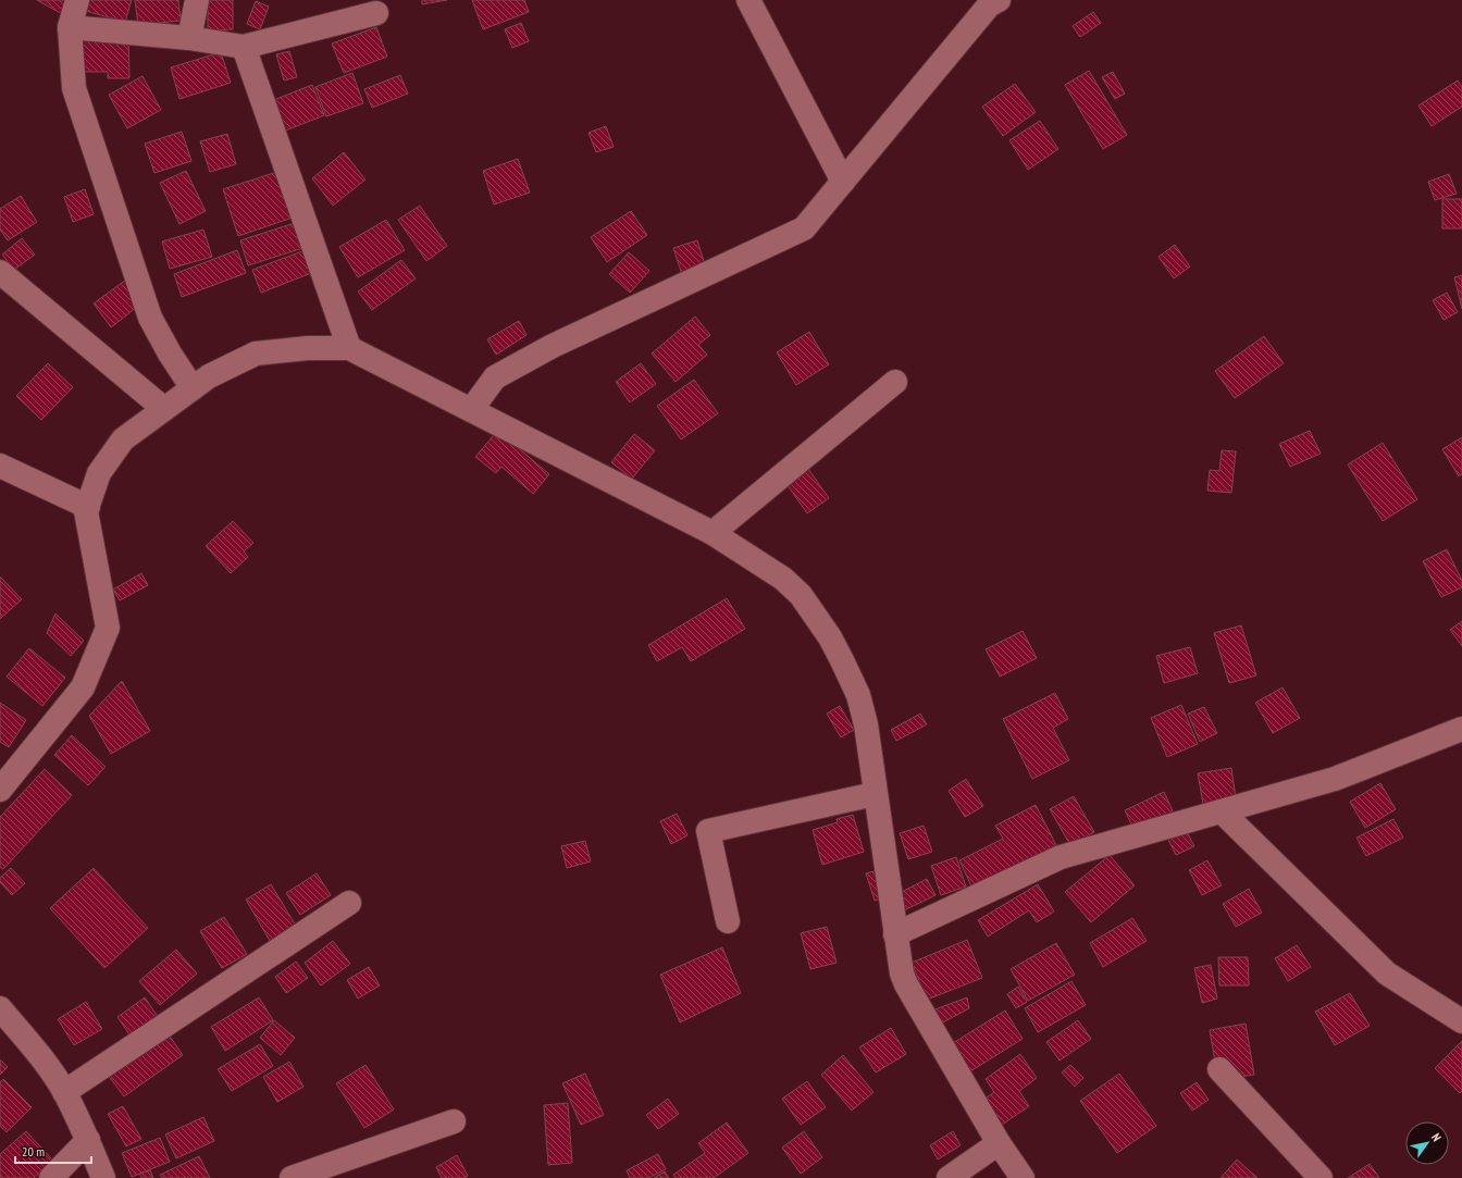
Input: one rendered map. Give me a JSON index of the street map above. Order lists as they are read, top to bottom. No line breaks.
{"scale_bar":"20 m","north":"top right"}
